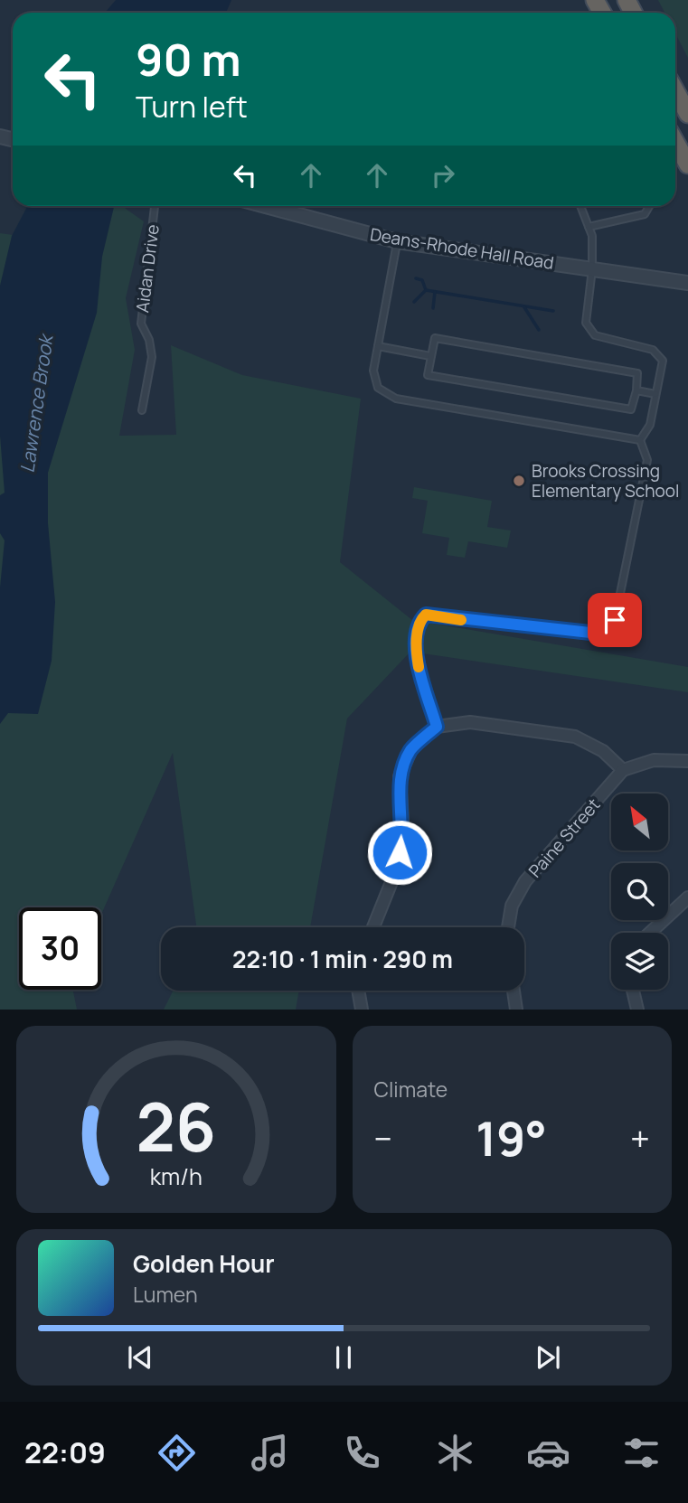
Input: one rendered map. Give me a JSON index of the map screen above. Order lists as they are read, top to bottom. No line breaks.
{"streets":{"street":["Deans-Rhode Hall Road","Paine Street"],"lane":["Aidan Drive"]},"water":["Lawrence Brook"],"places":["Brooks Crossing Elementary School"],"north":"top left","page":{"turn":["90 m","Turn left"],"limit":"30","trip":"22:10 · 1 min · 290 m","tile":"Climate","heat":["−","19°","+"],"song":["Golden Hour","Lumen"],"tabs":"22:09","gauge":["26","km/h"]}}
